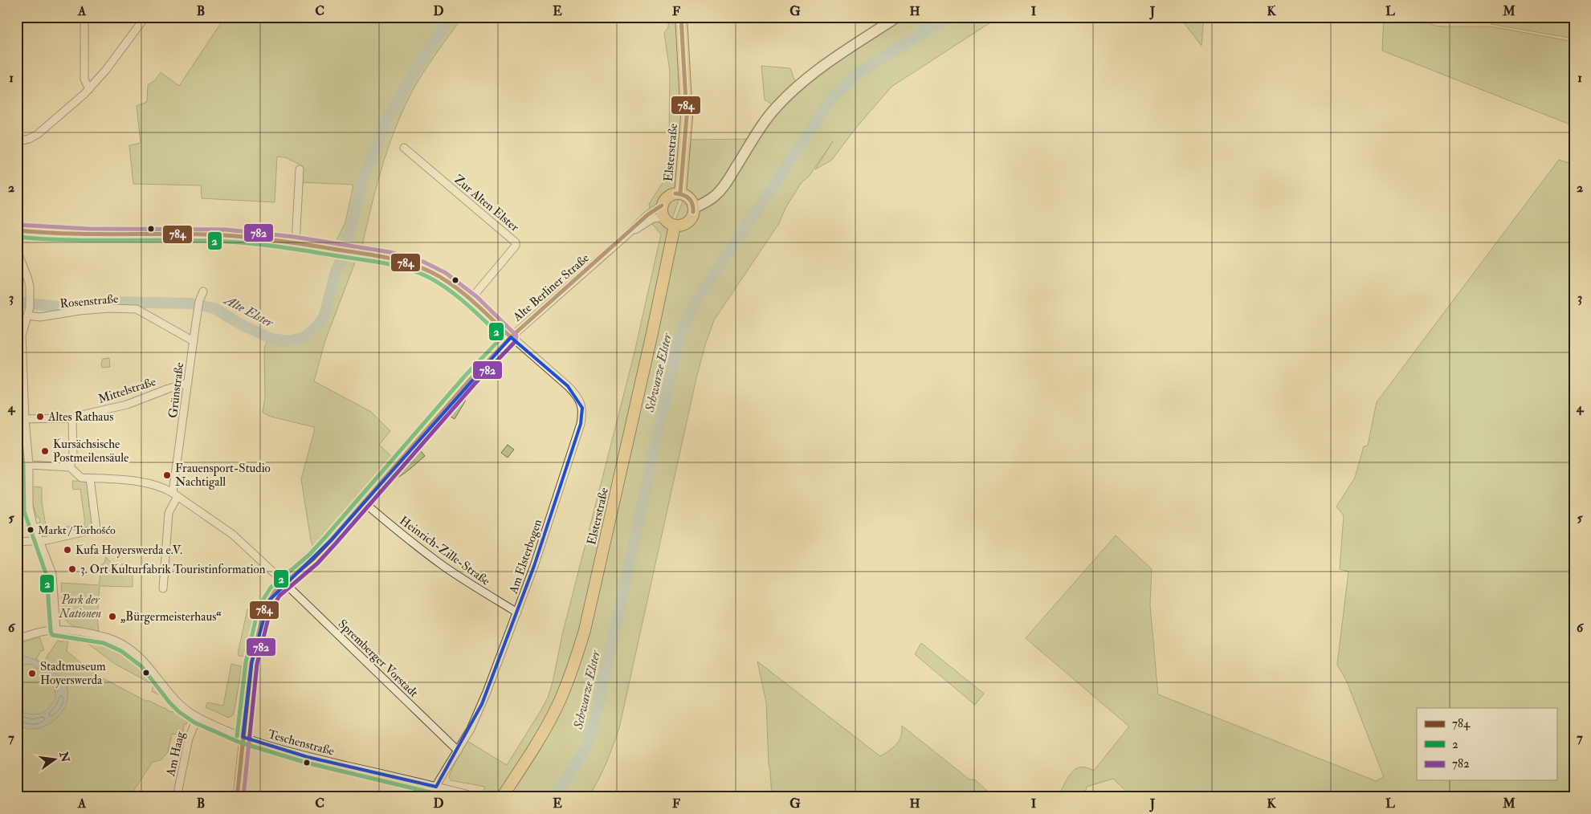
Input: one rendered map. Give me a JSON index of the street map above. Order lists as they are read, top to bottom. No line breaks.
{"streets":{"main road":["Elsterstraße"],"street":["Zur Alten Elster","Alte Berliner Straße","Rosenstraße","Mittelstraße","Grünstraße","Heinrich-Zille-Straße","Am Elsterbogen","Spremberger Vorstadt","Teschenstraße","Am Haag"]},"crossings":[["Elsterstraße","Alte Berliner Straße"],["Zur Alten Elster","Am Elsterbogen"],["Alte Berliner Straße","Heinrich-Zille-Straße"],["Alte Berliner Straße","Am Elsterbogen"],["Alte Berliner Straße","Spremberger Vorstadt"],["Alte Berliner Straße","Teschenstraße"],["Rosenstraße","Grünstraße"],["Mittelstraße","Grünstraße"],["Grünstraße","Spremberger Vorstadt"],["Heinrich-Zille-Straße","Am Elsterbogen"],["Am Elsterbogen","Spremberger Vorstadt"],["Am Elsterbogen","Teschenstraße"],["Teschenstraße","Am Haag"]],"water":["Alte Elster","Schwarze Elster"],"parks":["Park der Nationen"],"places":["Altes Rathaus","Kursächsische Postmeilensäule","Frauensport-Studio Nachtigall","Markt / Torhošćo","Kufa Hoyerswerda e.V.","3. Ort Kulturfabrik Touristinformation","„Bürgermeisterhaus“","Stadtmuseum Hoyerswerda"],"lines":["transit line 784","transit line 782","transit line 2"],"legend":["784","2","782"],"north":"right","grid":{"columns":["A","B","C","D","E","F","G","H","I","J","K","L","M"],"rows":["1","2","3","4","5","6","7"]}}
